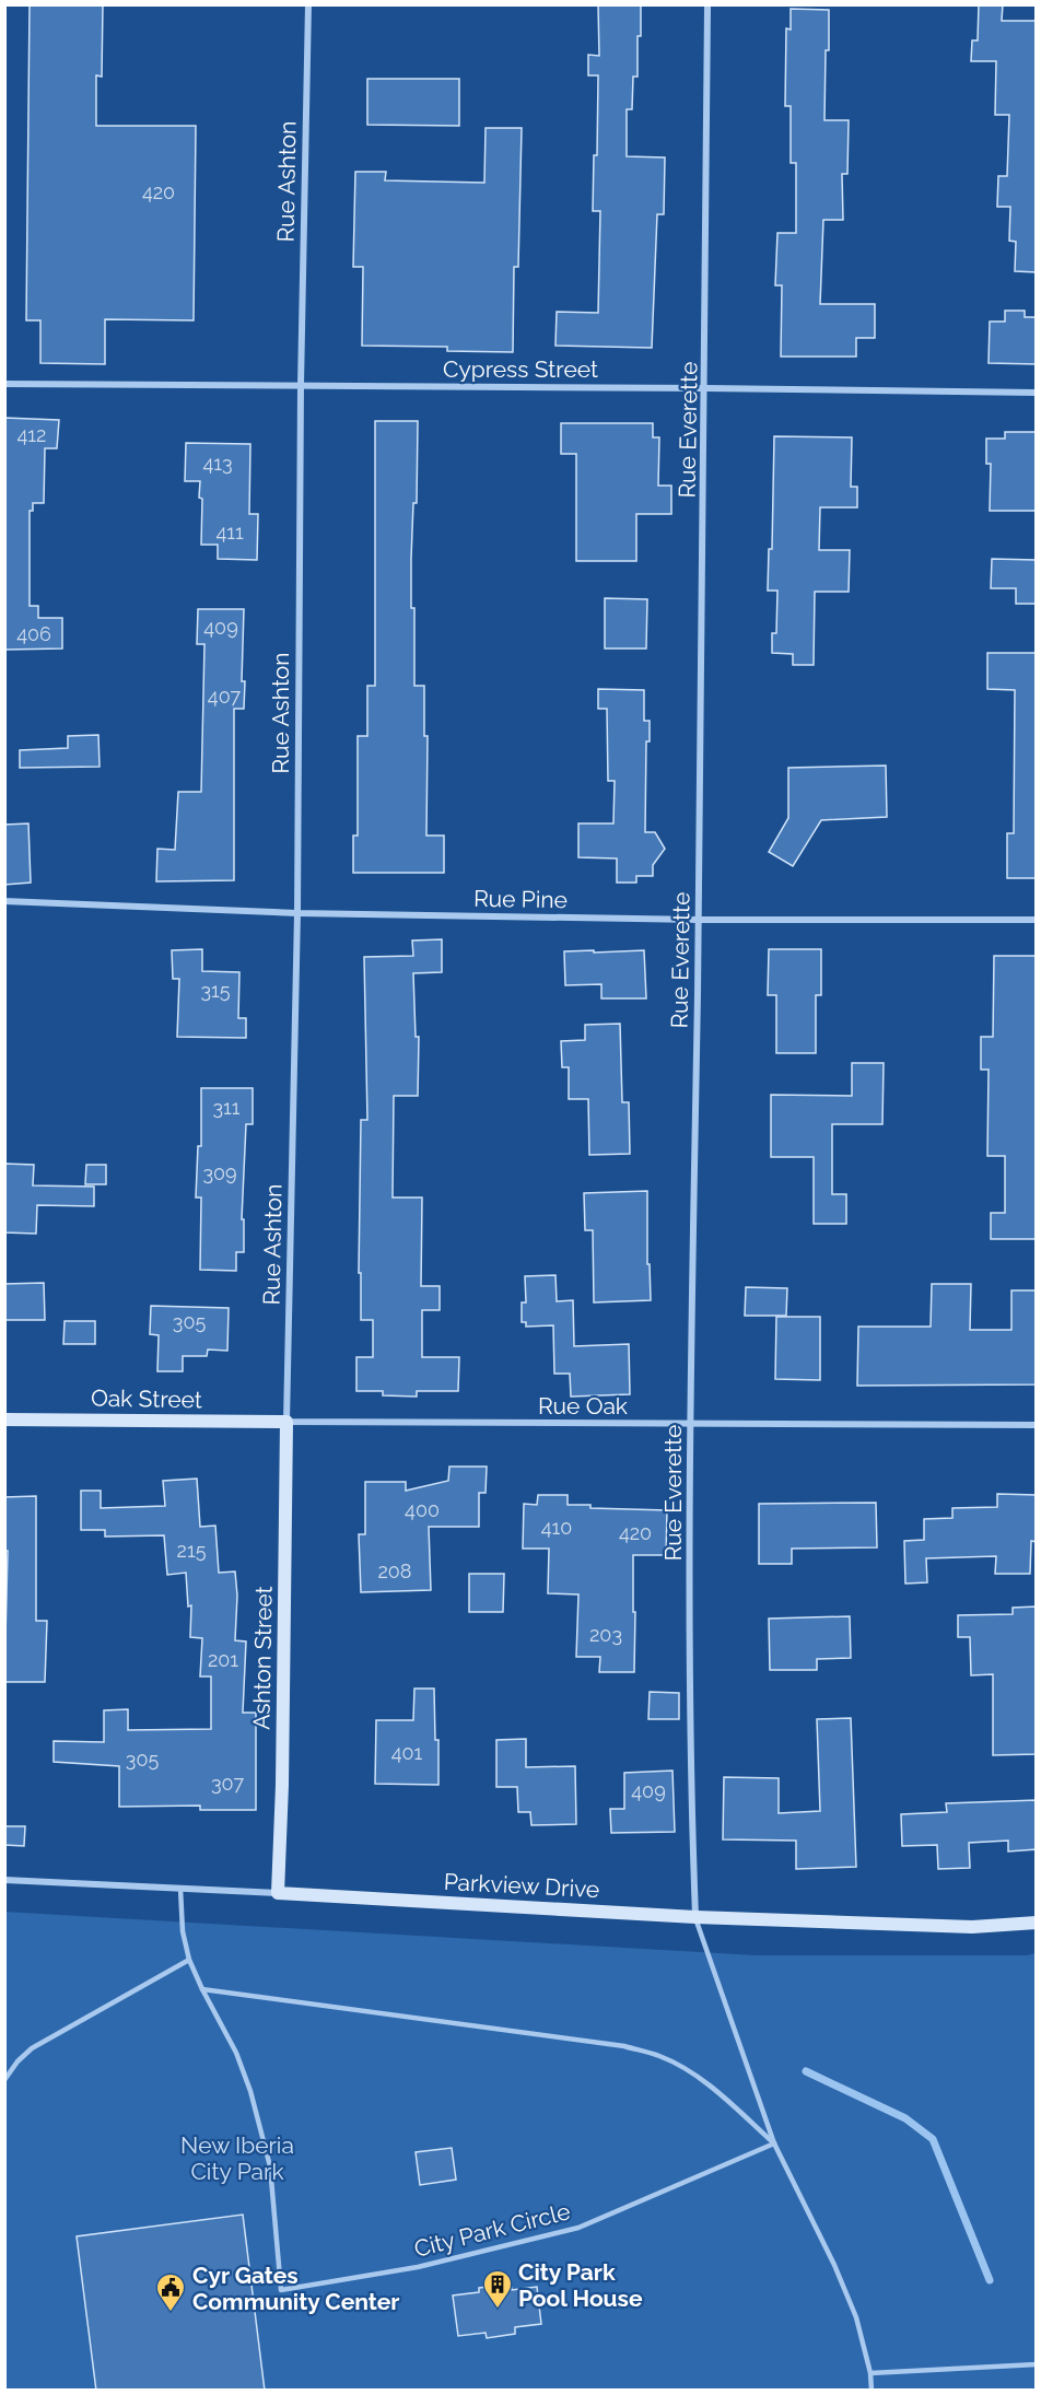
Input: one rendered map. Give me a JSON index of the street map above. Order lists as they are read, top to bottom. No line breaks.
{"streets":{"main road":["Oak Street","Ashton Street","Parkview Drive"],"street":["Rue Ashton","Cypress Street","Rue Everette","Rue Pine","Rue Oak"],"lane":["City Park Circle"]},"crossings":[["Rue Ashton","Cypress Street"],["Rue Ashton","Rue Pine"],["Rue Ashton","Oak Street"],["Rue Ashton","Rue Oak"],["Rue Ashton","Ashton Street"],["Cypress Street","Rue Everette"],["Rue Everette","Rue Pine"],["Rue Everette","Rue Oak"],["Rue Everette","Parkview Drive"],["Oak Street","Rue Oak"],["Oak Street","Ashton Street"],["Rue Oak","Ashton Street"],["Ashton Street","Parkview Drive"],["Parkview Drive","City Park Circle"]],"parks":["New Iberia City Park"],"places":{"building":["City Park Pool House"],"public building":["Cyr Gates Community Center"]},"house_numbers":["420","412","413","411","409","406","407","315","311","309","305","400","410","420","215","208","203","201","401","305","307","409"]}
